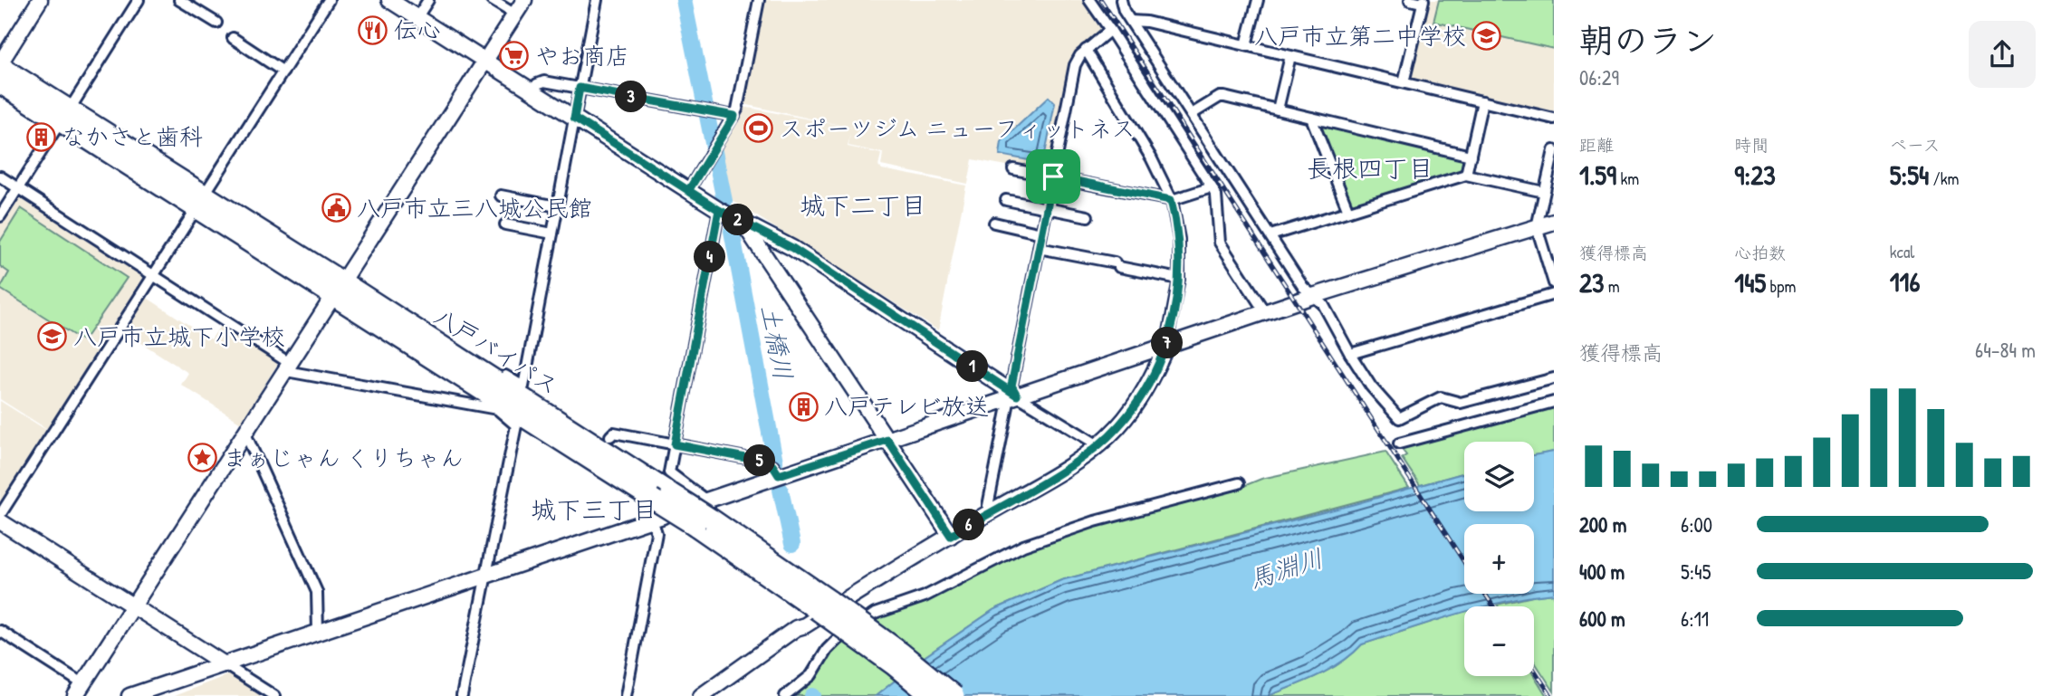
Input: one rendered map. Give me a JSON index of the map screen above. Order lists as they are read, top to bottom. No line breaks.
{"streets":{"highway":["八戸バイパス"]},"districts":["長根四丁目","城下二丁目","城下三丁目"],"water":["土橋川","馬淵川"],"places":{"restaurant":["伝心"],"school or university":["八戸市立第二中学校","八戸市立城下小学校"],"supermarket":["やお商店"],"sports":["スポーツジム ニューフィットネス"],"building":["なかさと歯科","八戸テレビ放送"],"public building":["八戸市立三八城公民館"],"place":["まぁじゃん くりちゃん"]},"page":{"heading":["朝のラン","06:29"],"pins":["3","2","4","7","1","5","6"],"stats":[["距離","1.59 km"],["時間","9:23"],["ペース","5:54 /km"],["獲得標高","23 m"],["心拍数","145 bpm"],["kcal","116"]],"chart":["獲得標高","64–84 m"],"map_buttons":["+","−"],"list":[{"name":"200 m","note":"6:00"},{"name":"400 m","note":"5:45"},{"name":"600 m","note":"6:11"}]}}
